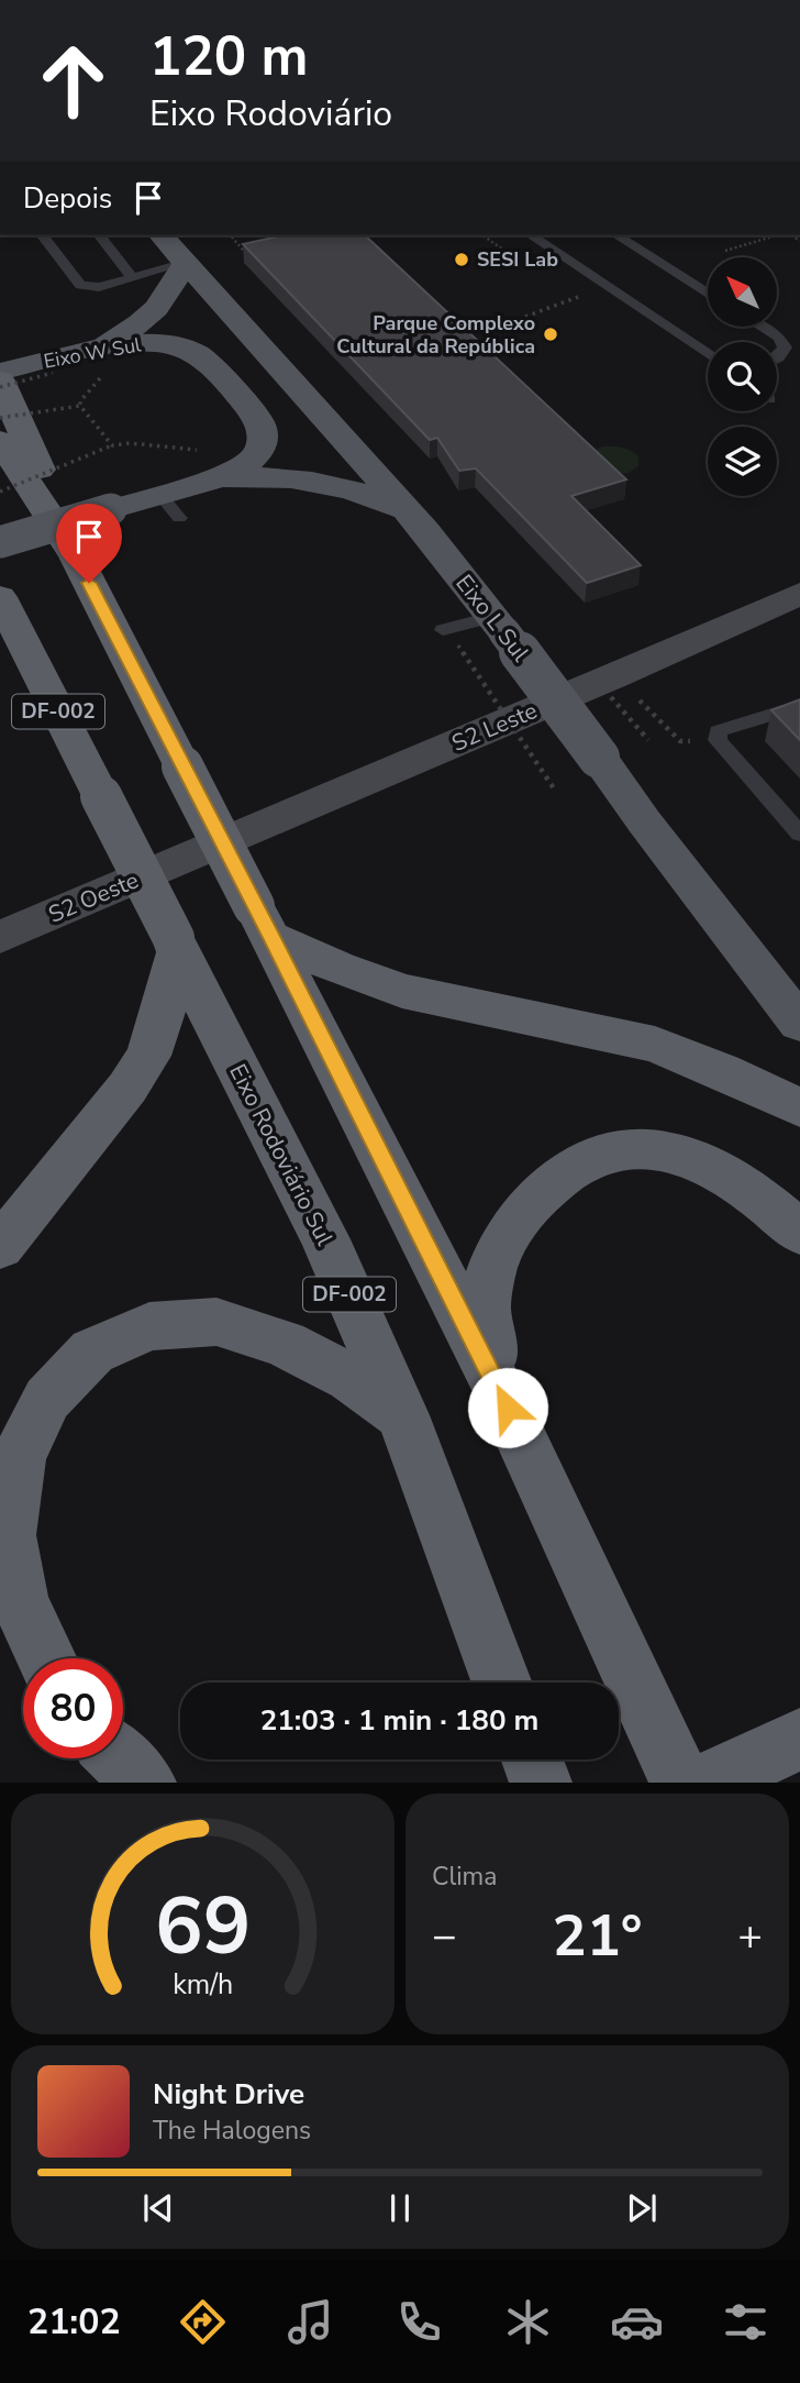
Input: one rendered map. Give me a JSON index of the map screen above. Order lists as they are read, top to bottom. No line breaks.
{"streets":{"highway":["DF-002","Eixo Rodoviário Sul"],"main road":["Eixo W Sul","Eixo L Sul","S2 Leste","S2 Oeste"]},"crossings":[["S2 Leste","S2 Oeste"]],"places":["SESI Lab","Parque Complexo Cultural da República"],"north":"top left","page":{"turn":["120 m","Eixo Rodoviário"],"then":"Depois","limit":"80","trip":"21:03 · 1 min · 180 m","tile":"Clima","heat":["−","21°","+"],"song":["Night Drive","The Halogens"],"tabs":"21:02","gauge":["69","km/h"]}}
